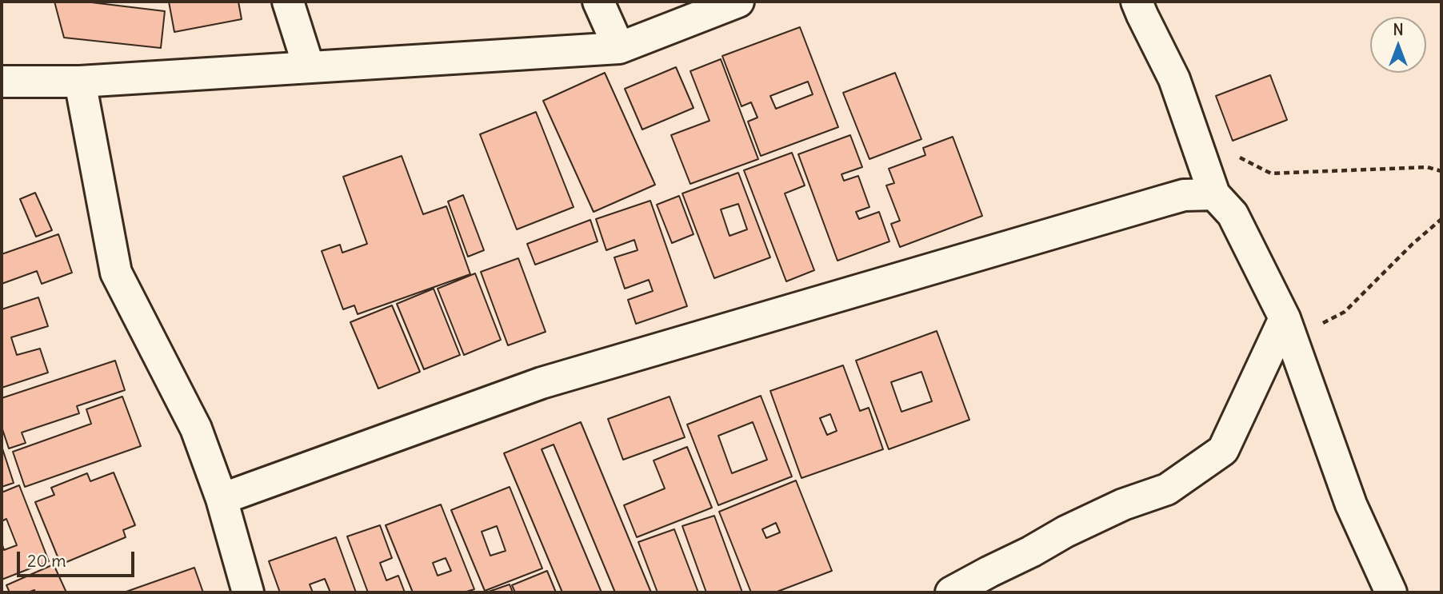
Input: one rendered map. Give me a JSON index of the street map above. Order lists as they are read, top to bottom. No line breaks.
{"scale_bar":"20 m","north":"top"}
